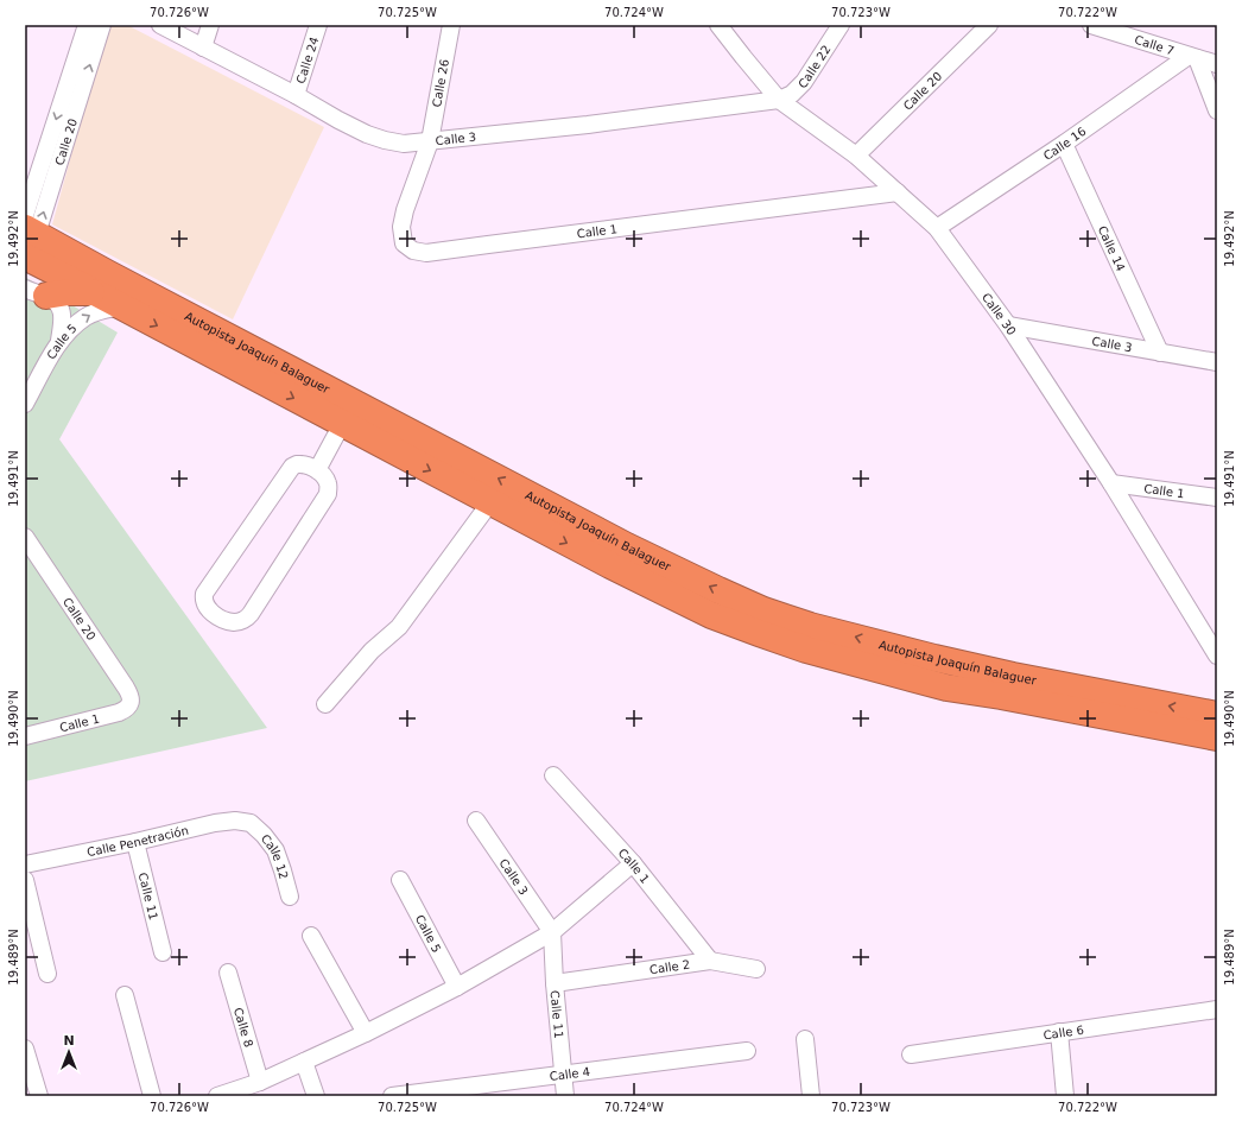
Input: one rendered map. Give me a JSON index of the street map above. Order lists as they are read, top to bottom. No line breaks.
{"streets":{"highway":["Autopista Joaquín Balaguer"],"street":["Calle 7","Calle 24","Calle 22","Calle 26","Calle 20","Calle 3","Calle 16","Calle 1","Calle 14","Calle 30","Calle 5","Calle Penetración","Calle 12","Calle 11","Calle 2","Calle 8","Calle 6","Calle 4"]},"crossings":[["Calle 7","Calle 16"],["Calle 24","Calle 3"],["Calle 22","Calle 3"],["Calle 22","Calle 30"],["Calle 26","Calle 3"],["Calle 26","Calle 1"],["Calle 20","Calle 1"],["Calle 20","Calle 30"],["Calle 20","Autopista Joaquín Balaguer"],["Calle 3","Calle 1"],["Calle 3","Calle 14"],["Calle 3","Calle 30"],["Calle 3","Calle 11"],["Calle 16","Calle 14"],["Calle 16","Calle 30"],["Calle 1","Calle 30"],["Calle 1","Calle 2"],["Calle 5","Autopista Joaquín Balaguer"],["Calle Penetración","Calle 12"],["Calle Penetración","Calle 11"],["Calle 11","Calle 2"],["Calle 11","Calle 4"]],"north":"top","coordinates":["70.726°W","70.725°W","70.724°W","70.723°W","70.722°W","19.492°N","19.491°N","19.490°N","19.489°N"]}
